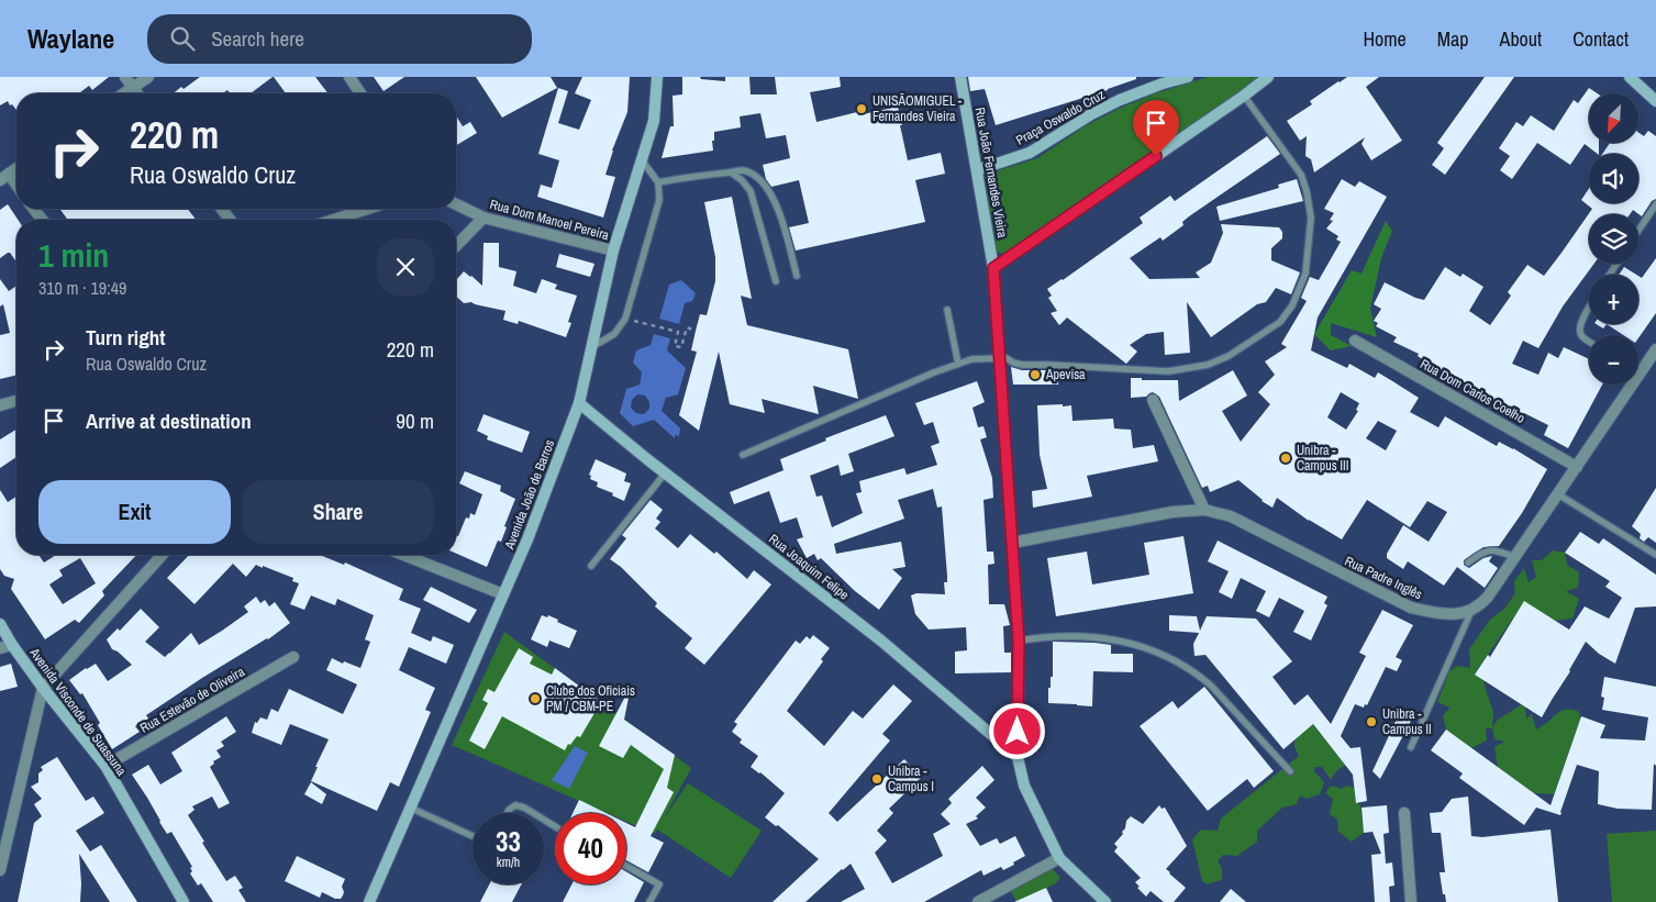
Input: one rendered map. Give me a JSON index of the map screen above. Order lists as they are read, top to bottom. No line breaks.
{"streets":{"main road":["Praça Oswaldo Cruz","Rua João Fernandes Vieira","Avenida João de Barros","Rua Joaquim Felipe","Avenida Visconde de Suassuna"],"street":["Rua Dom Manoel Pereira","Rua Dom Carlos Coelho","Rua Padre Inglês","Rua Estevão de Oliveira"]},"crossings":[["Praça Oswaldo Cruz","Rua João Fernandes Vieira"],["Rua João Fernandes Vieira","Rua Joaquim Felipe"],["Rua João Fernandes Vieira","Rua Padre Inglês"],["Rua Dom Manoel Pereira","Avenida João de Barros"],["Avenida João de Barros","Rua Joaquim Felipe"],["Rua Estevão de Oliveira","Avenida Visconde de Suassuna"]],"places":["UNISÃOMIGUEL - Fernandes Vieira","Apevisa","Unibra - Campus III","Clube dos Oficiais PM / CBM-PE","Unibra - Campus II","Unibra - Campus I"],"north":"bottom left","page":{"header":"Waylane","search":"Search here","nav":["Home","Map","About","Contact"],"map_buttons":["+","−"],"turn":["220 m","Rua Oswaldo Cruz"],"heading":["1 min","310 m · 19:49"],"list":[{"name":"Turn right","note":"Rua Oswaldo Cruz","value":"220 m"},{"name":"Arrive at destination","value":"90 m"}],"buttons":["Exit","Share"],"speed":"33 km/h","limit":"40"}}
